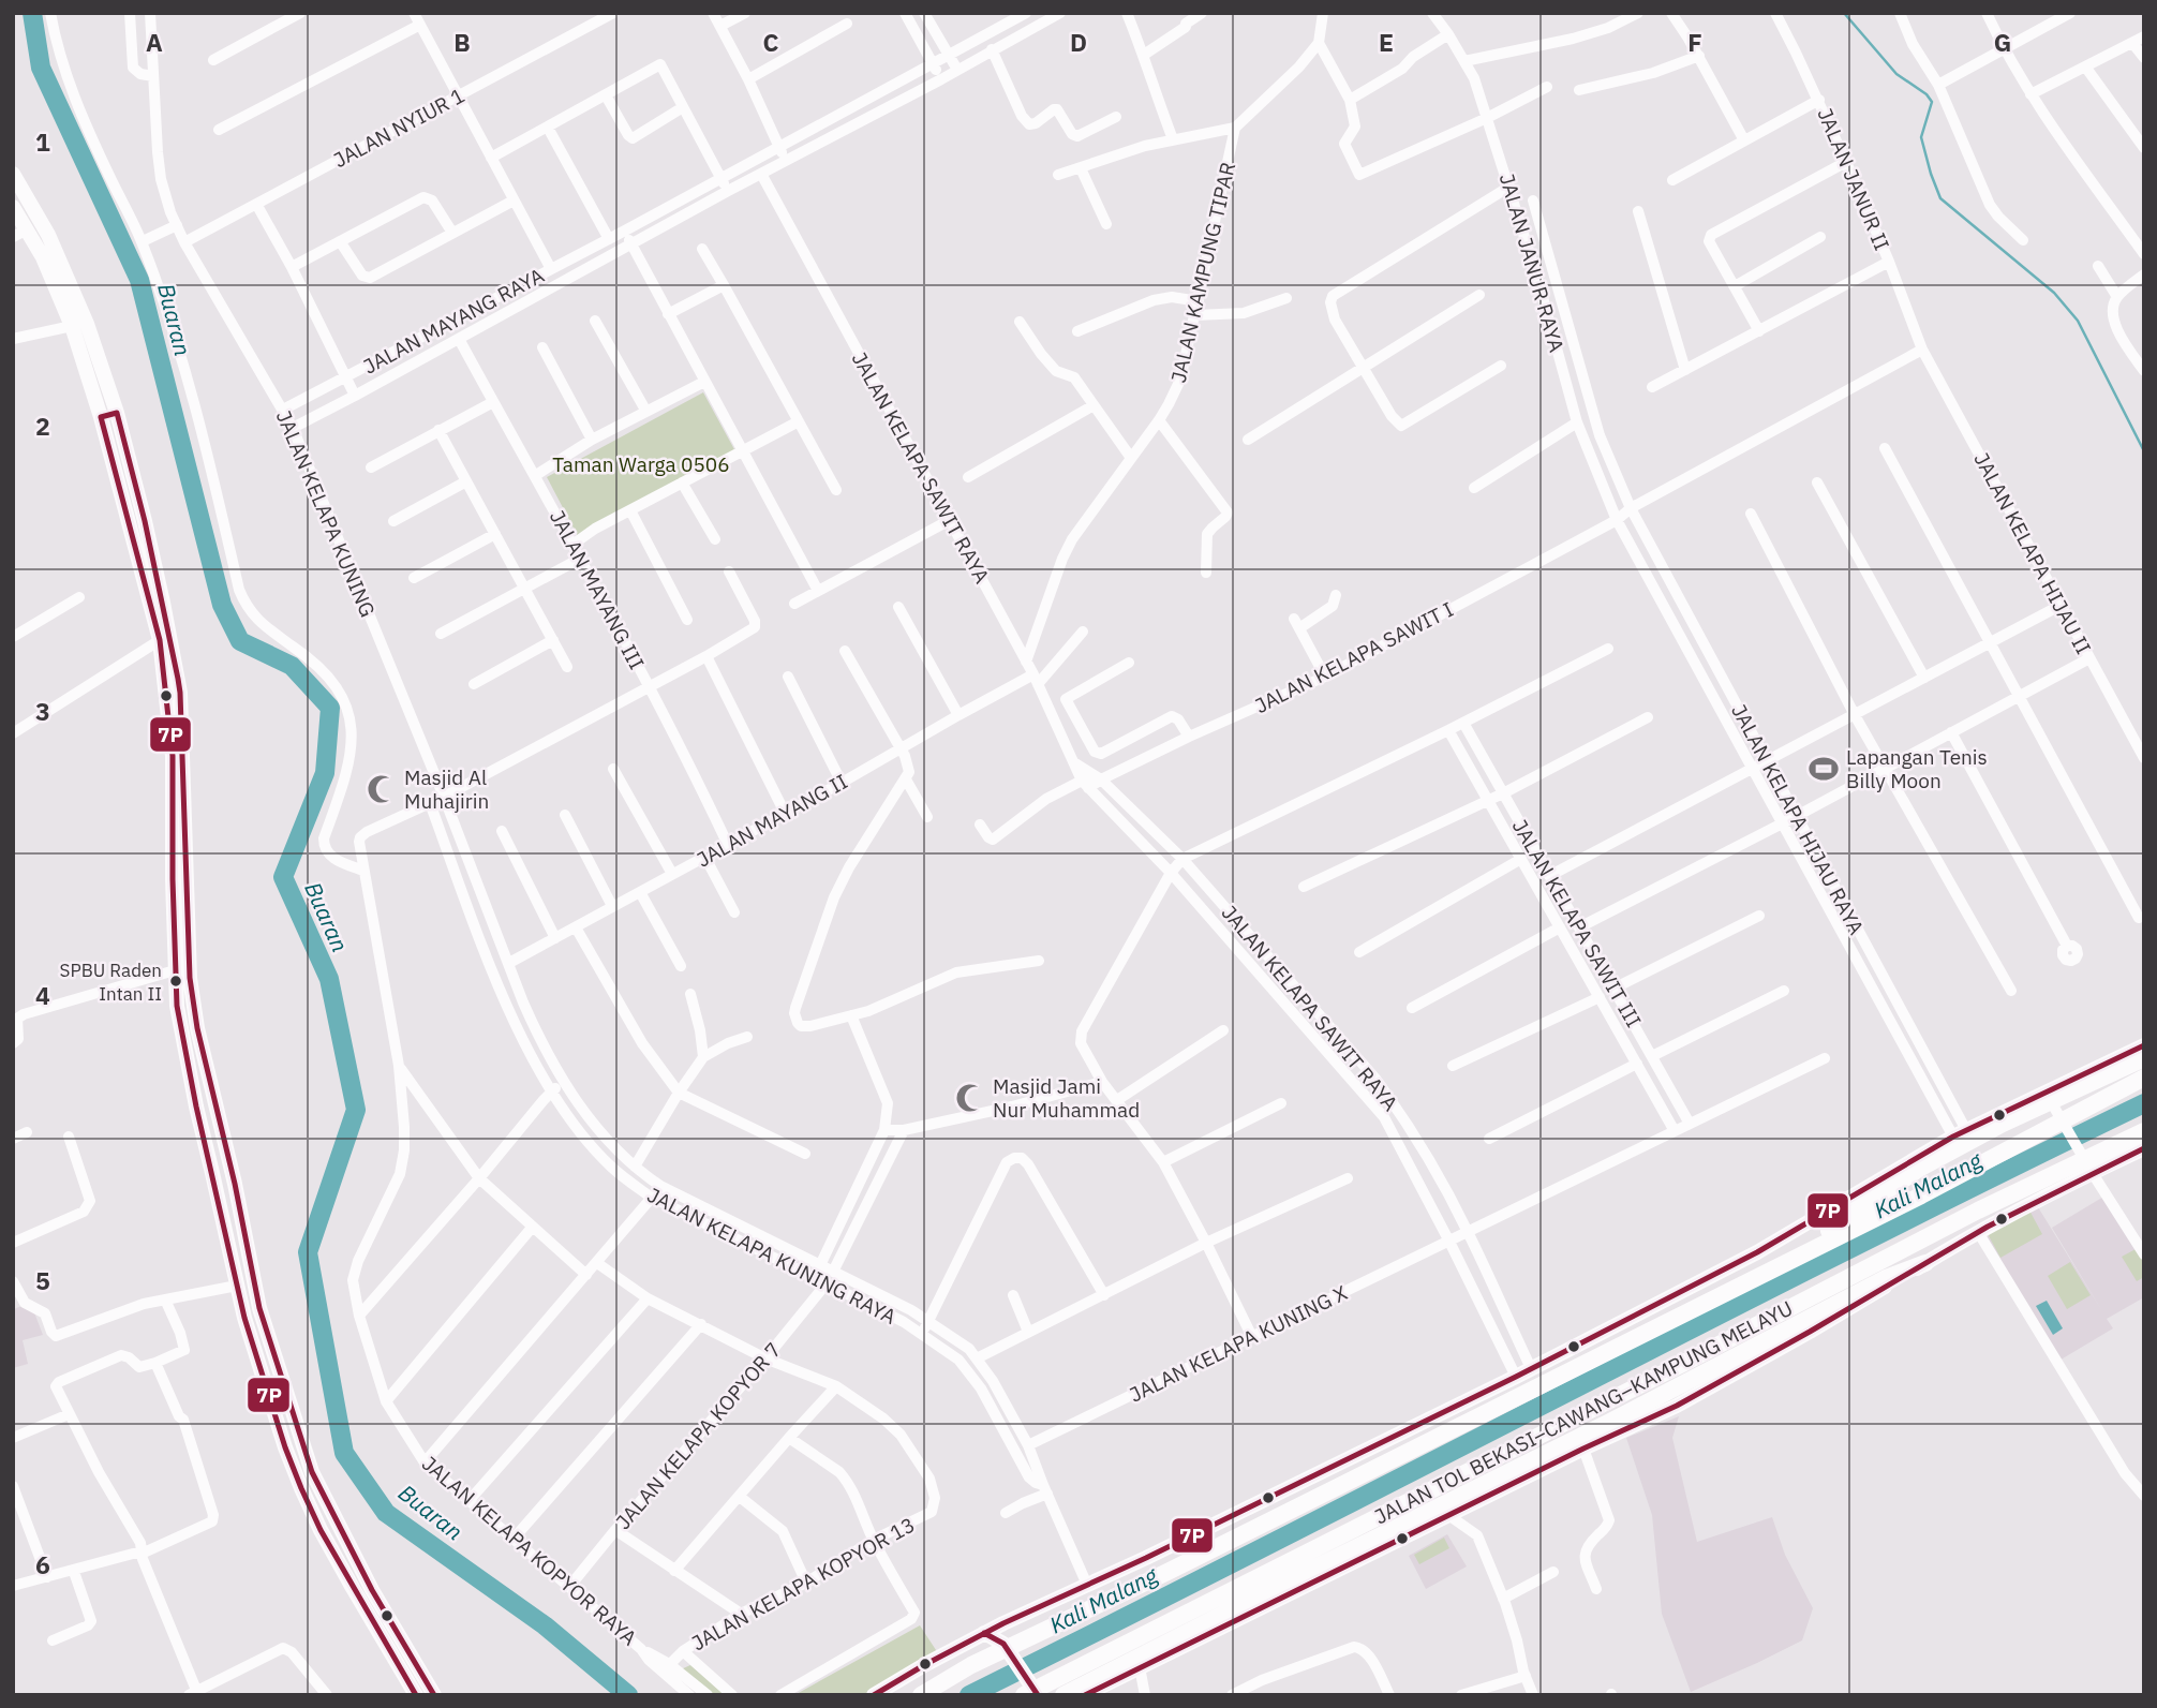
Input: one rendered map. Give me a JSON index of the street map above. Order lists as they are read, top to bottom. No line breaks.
{"streets":{"highway":["JALAN TOL BEKASI–CAWANG–KAMPUNG MELAYU"],"street":["JALAN NYIUR 1","JALAN JANUR II","JALAN JANUR RAYA","JALAN KAMPUNG TIPAR","JALAN MAYANG RAYA","JALAN KELAPA SAWIT RAYA","JALAN KELAPA KUNING","JALAN KELAPA HIJAU II","JALAN MAYANG III","JALAN KELAPA SAWIT I","JALAN KELAPA HIJAU RAYA","JALAN MAYANG II","JALAN KELAPA SAWIT III","JALAN KELAPA KUNING RAYA","JALAN KELAPA KUNING X","JALAN KELAPA KOPYOR 7","JALAN KELAPA KOPYOR RAYA","JALAN KELAPA KOPYOR 13"]},"crossings":[["JALAN NYIUR 1","JALAN KELAPA KUNING"],["JALAN JANUR II","JALAN KELAPA HIJAU II"],["JALAN JANUR II","JALAN KELAPA SAWIT I"],["JALAN JANUR RAYA","JALAN KELAPA SAWIT I"],["JALAN JANUR RAYA","JALAN KELAPA HIJAU RAYA"],["JALAN KAMPUNG TIPAR","JALAN KELAPA SAWIT RAYA"],["JALAN MAYANG RAYA","JALAN KELAPA SAWIT RAYA"],["JALAN MAYANG RAYA","JALAN KELAPA KUNING"],["JALAN MAYANG RAYA","JALAN MAYANG III"],["JALAN KELAPA SAWIT RAYA","JALAN KELAPA SAWIT I"],["JALAN KELAPA SAWIT RAYA","JALAN MAYANG II"],["JALAN KELAPA SAWIT RAYA","JALAN KELAPA KUNING X"],["JALAN KELAPA KUNING","JALAN KELAPA KUNING RAYA"],["JALAN KELAPA HIJAU II","JALAN KELAPA SAWIT I"],["JALAN MAYANG III","JALAN MAYANG II"],["JALAN KELAPA SAWIT I","JALAN KELAPA HIJAU RAYA"],["JALAN MAYANG II","JALAN KELAPA KUNING RAYA"],["JALAN KELAPA SAWIT III","JALAN KELAPA KUNING X"],["JALAN KELAPA KUNING RAYA","JALAN KELAPA KUNING X"],["JALAN KELAPA KUNING RAYA","JALAN KELAPA KOPYOR 7"],["JALAN KELAPA KUNING RAYA","JALAN KELAPA KOPYOR RAYA"],["JALAN KELAPA KOPYOR 7","JALAN KELAPA KOPYOR RAYA"],["JALAN KELAPA KOPYOR 7","JALAN KELAPA KOPYOR 13"],["JALAN KELAPA KOPYOR RAYA","JALAN KELAPA KOPYOR 13"]],"water":["Buaran","Kali Malang"],"parks":["Taman Warga 0506"],"places":{"sports":["Lapangan Tenis Billy Moon"],"mosque":["Masjid Al Muhajirin","Masjid Jami Nur Muhammad"],"other":["SPBU Raden Intan II"]},"lines":["transit line 7P"],"grid":{"columns":["A","B","C","D","E","F","G"],"rows":["1","2","3","4","5","6"]}}
